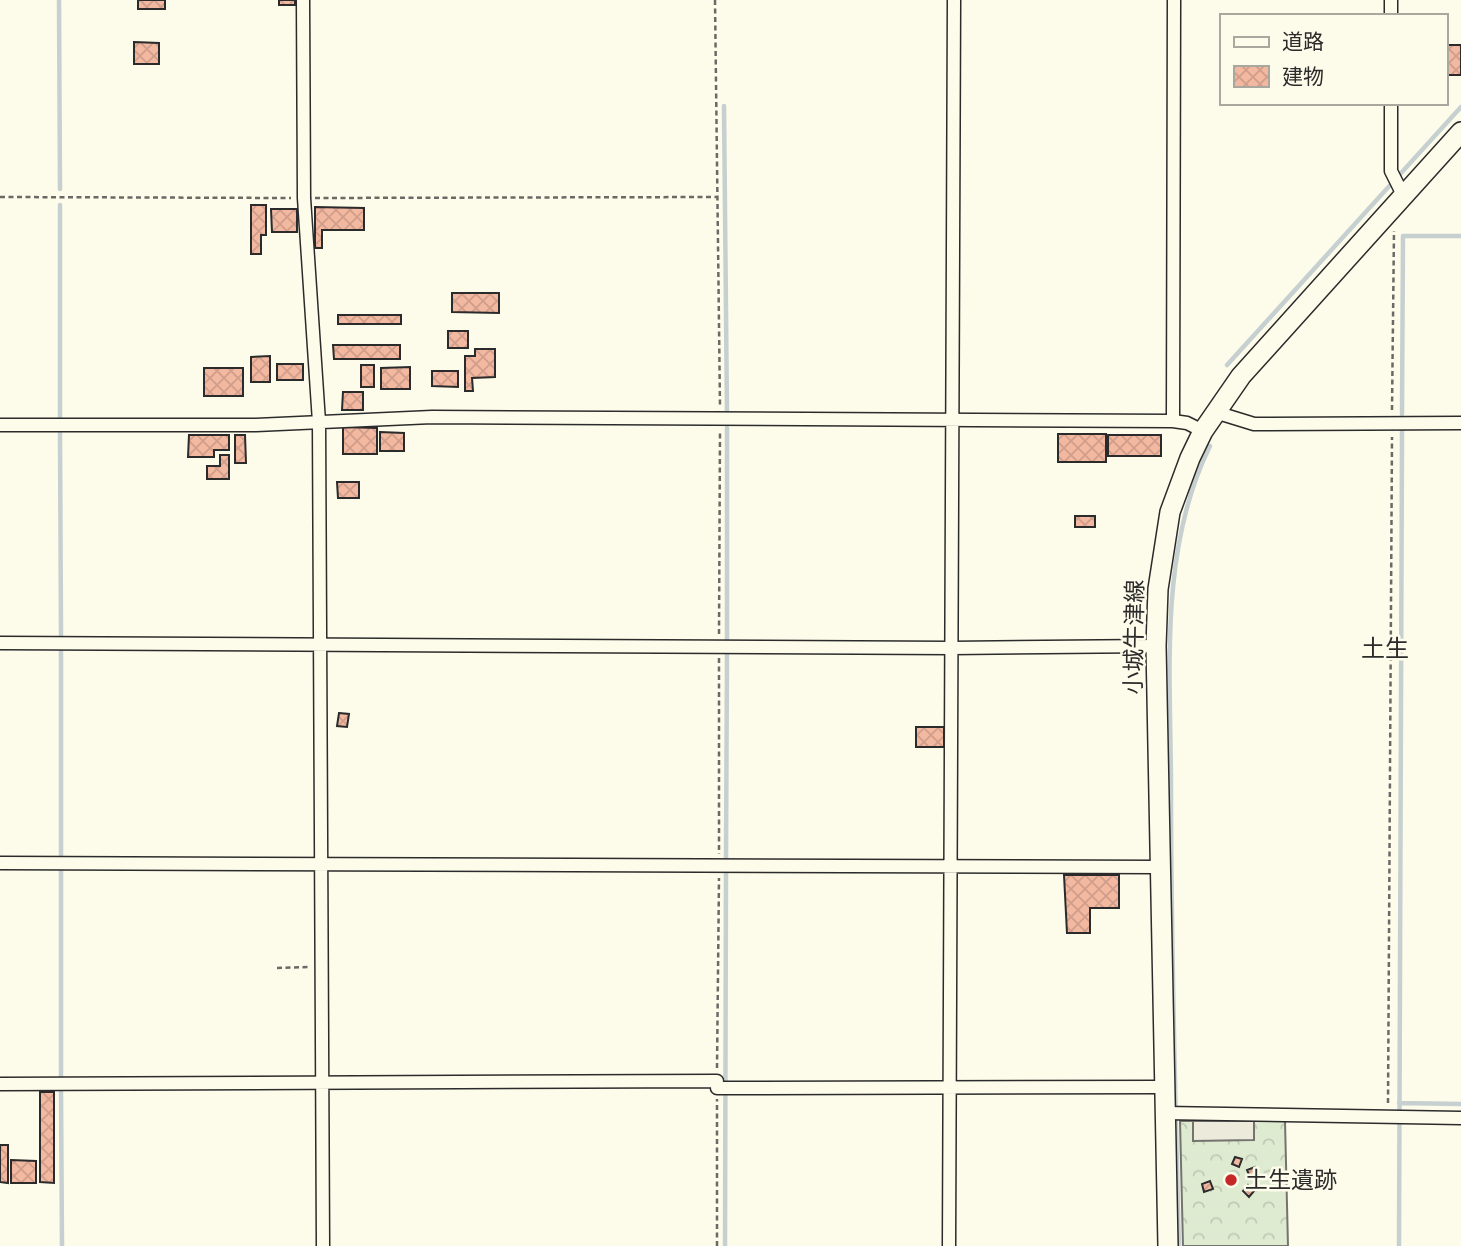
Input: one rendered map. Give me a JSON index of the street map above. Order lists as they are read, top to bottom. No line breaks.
{"streets":{"main road":["小城牛津線"]},"districts":["土生"],"places":["土生遺跡"],"legend":["道路","建物"]}
